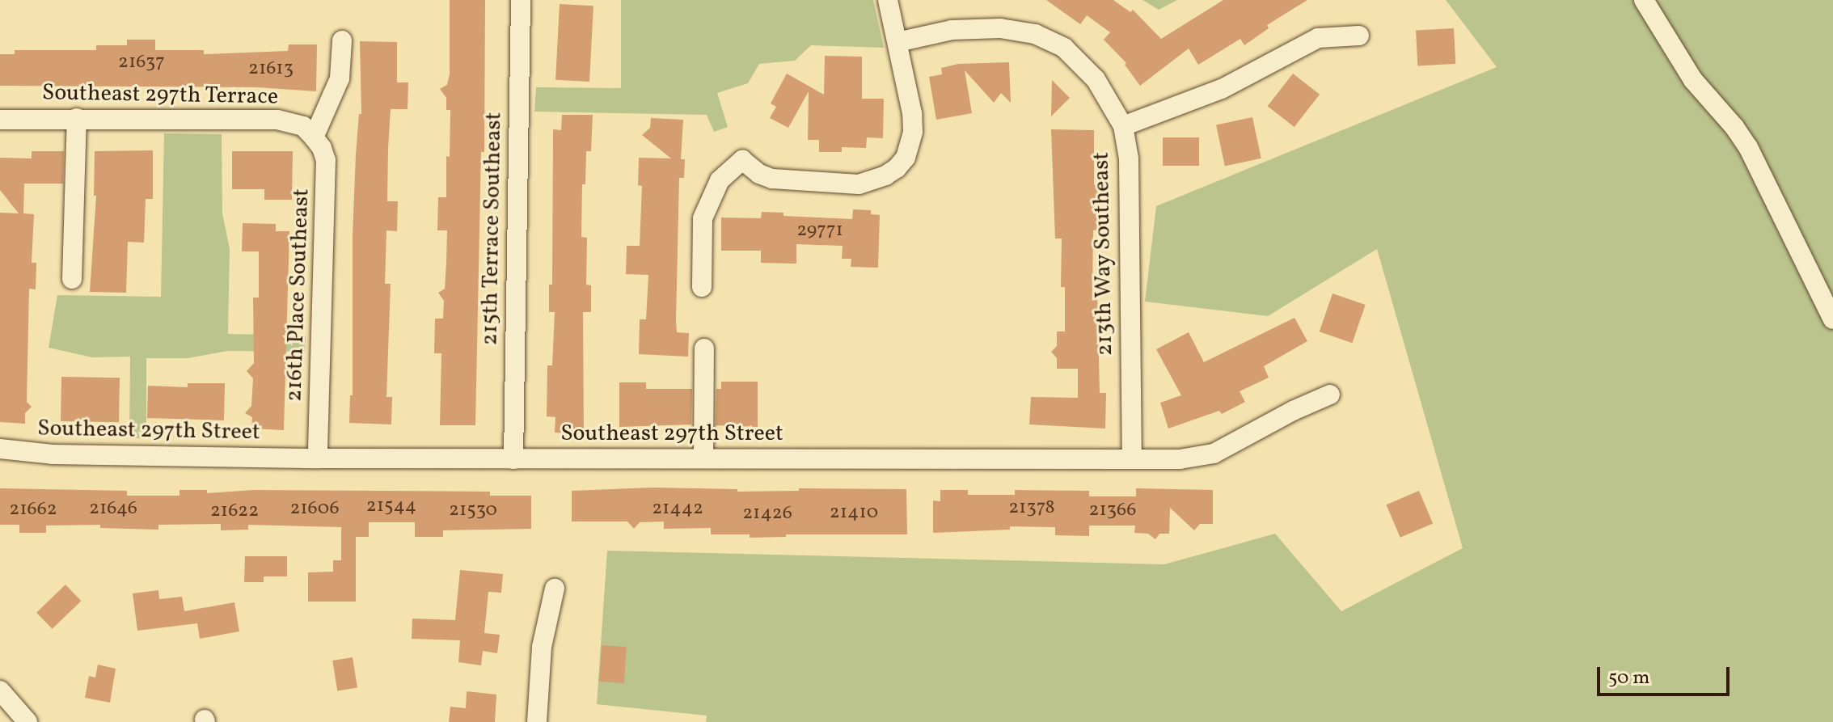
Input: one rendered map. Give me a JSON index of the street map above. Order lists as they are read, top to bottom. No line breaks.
{"streets":{"street":["Southeast 297th Terrace","215th Terrace Southeast","213th Way Southeast","216th Place Southeast","Southeast 297th Street"]},"crossings":[["Southeast 297th Terrace","216th Place Southeast"],["215th Terrace Southeast","Southeast 297th Street"],["213th Way Southeast","Southeast 297th Street"],["216th Place Southeast","Southeast 297th Street"]],"house_numbers":["21637","21613","29771","21544","21378","21646","21606","21442","21662","21530","21366","21622","21410","21426"],"scale_bar":"50 m"}
